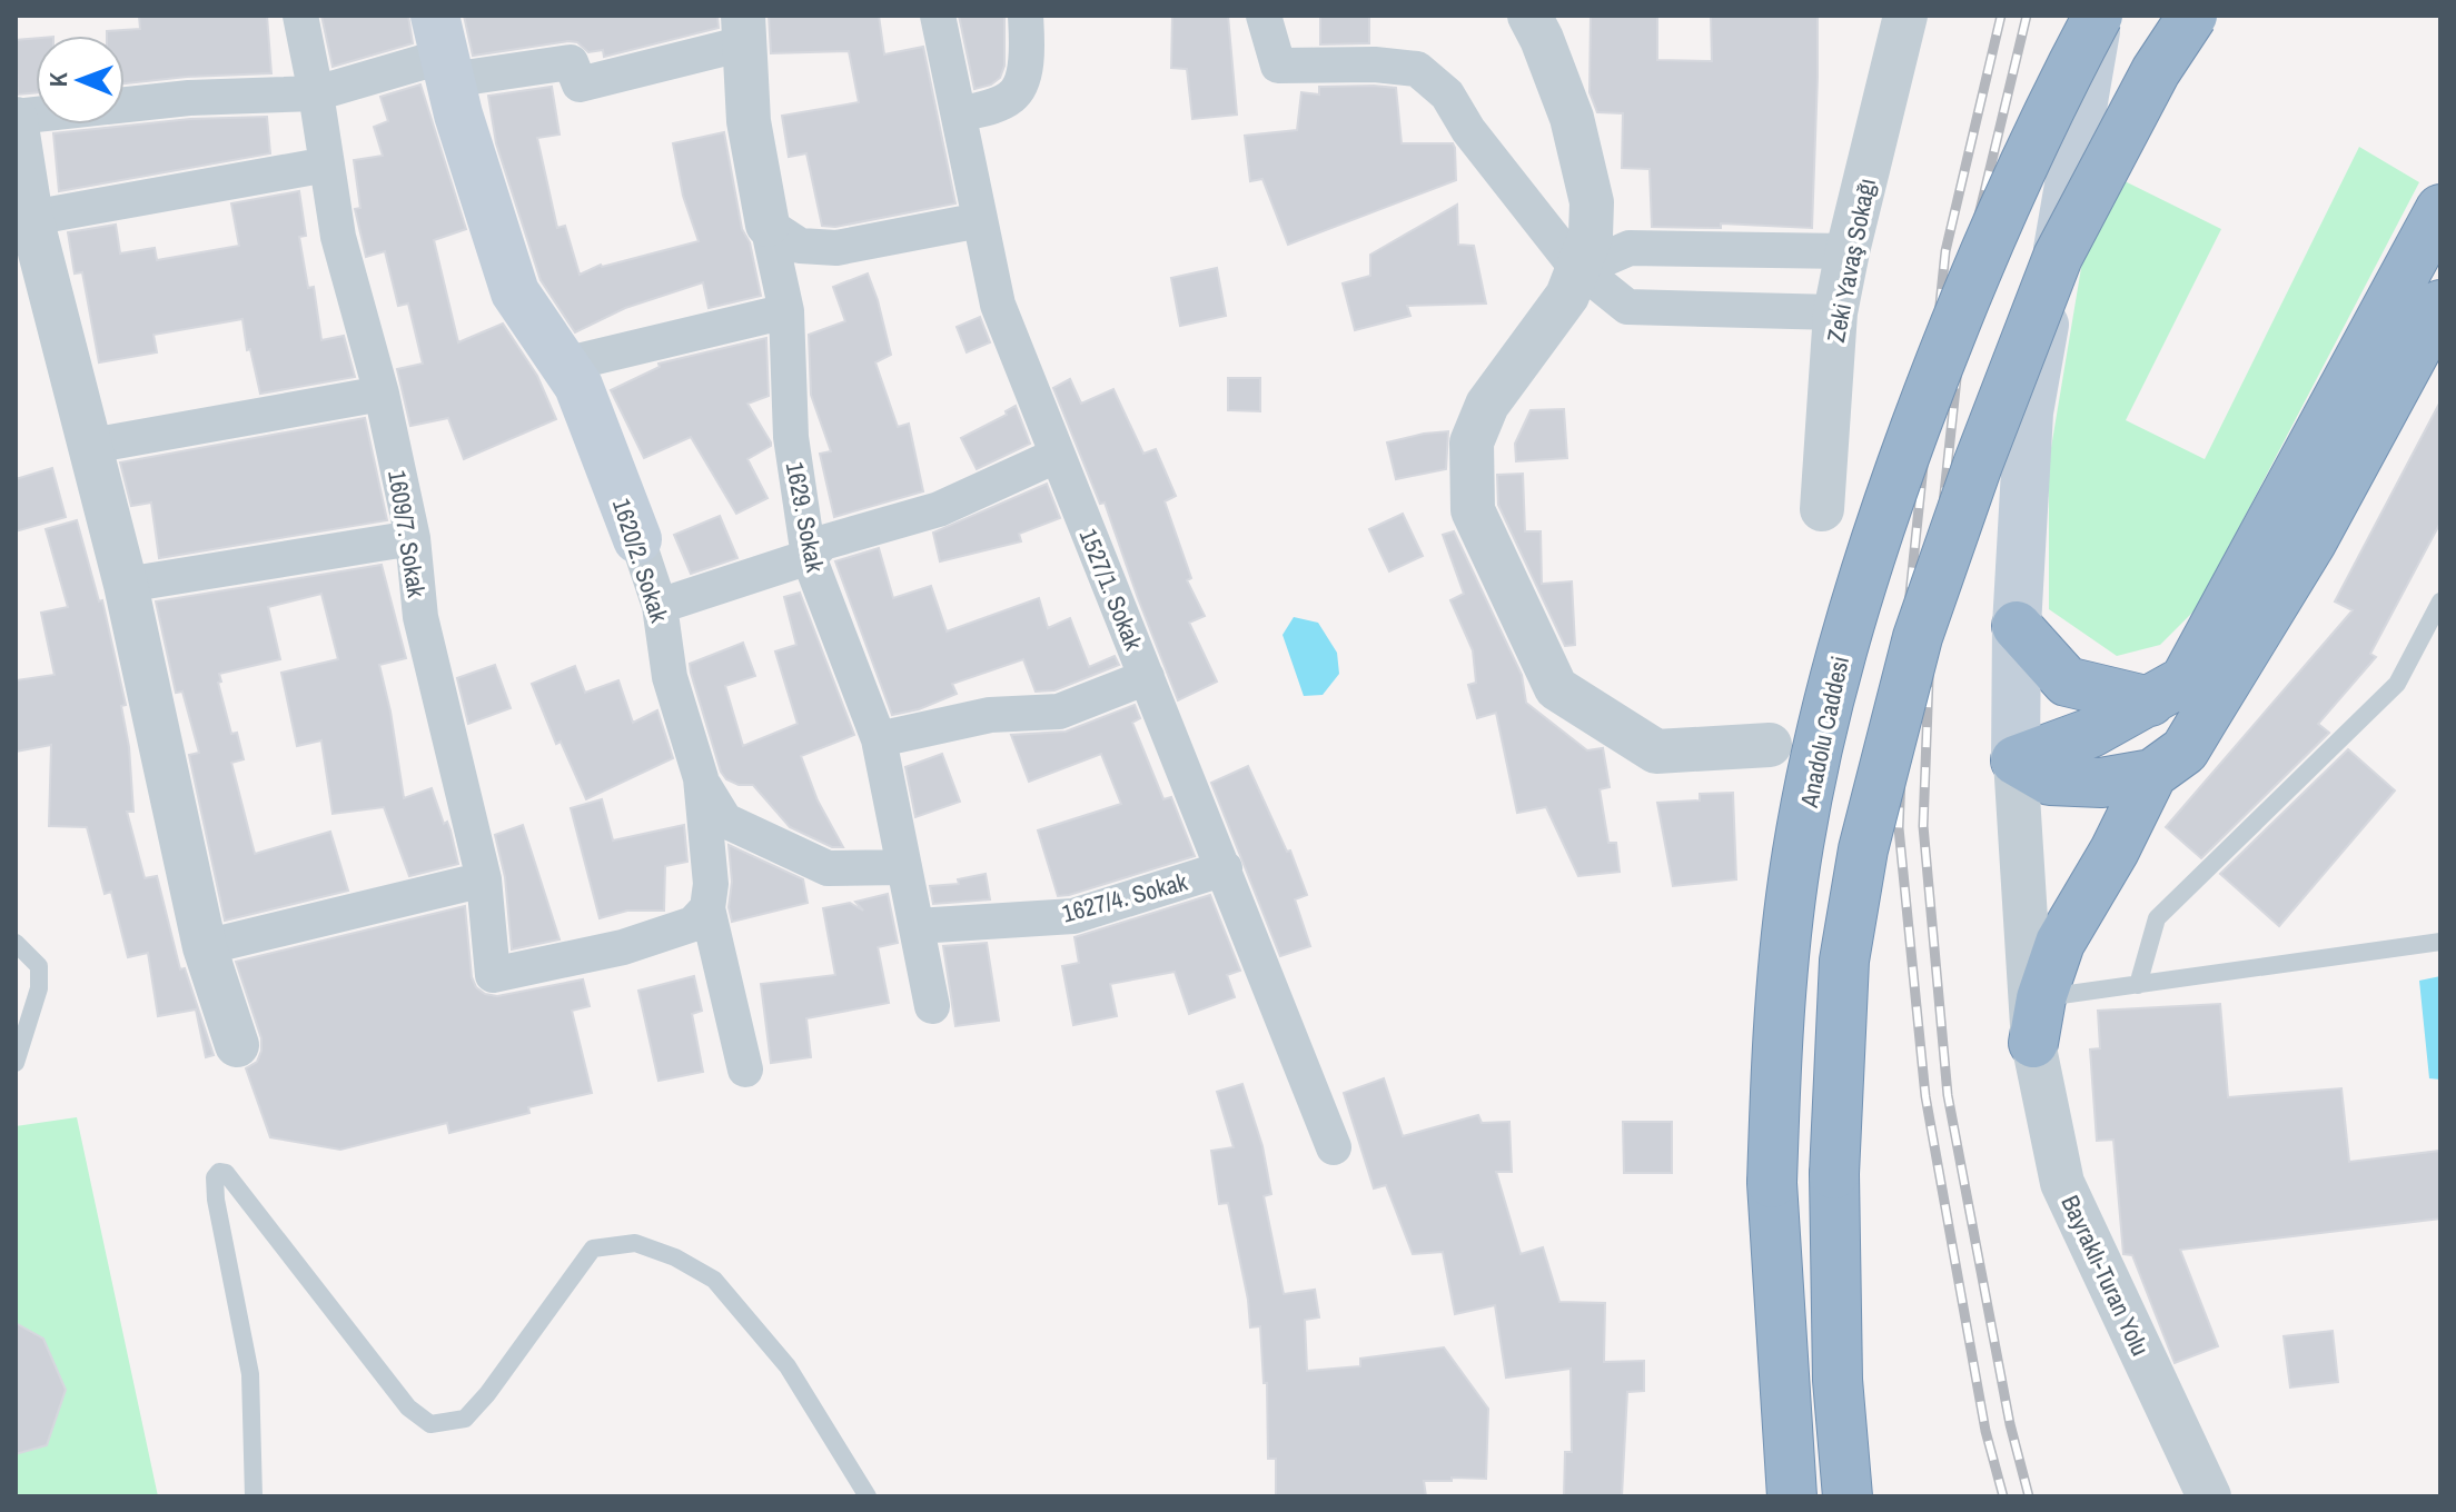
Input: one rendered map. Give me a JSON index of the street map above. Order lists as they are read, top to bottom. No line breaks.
{"streets":{"highway":["Anadolu Caddesi"],"main road":["1620/2. Sokak"],"street":["Zeki Yavaş Sokağı","1629. Sokak","1609/7. Sokak","1527/1. Sokak","1627/4. Sokak","Bayraklı-Turan Yolu"]},"crossings":[["1629. Sokak","1627/4. Sokak"],["1609/7. Sokak","1620/2. Sokak"],["1527/1. Sokak","1627/4. Sokak"],["Anadolu Caddesi","Bayraklı-Turan Yolu"]],"north":"left"}
